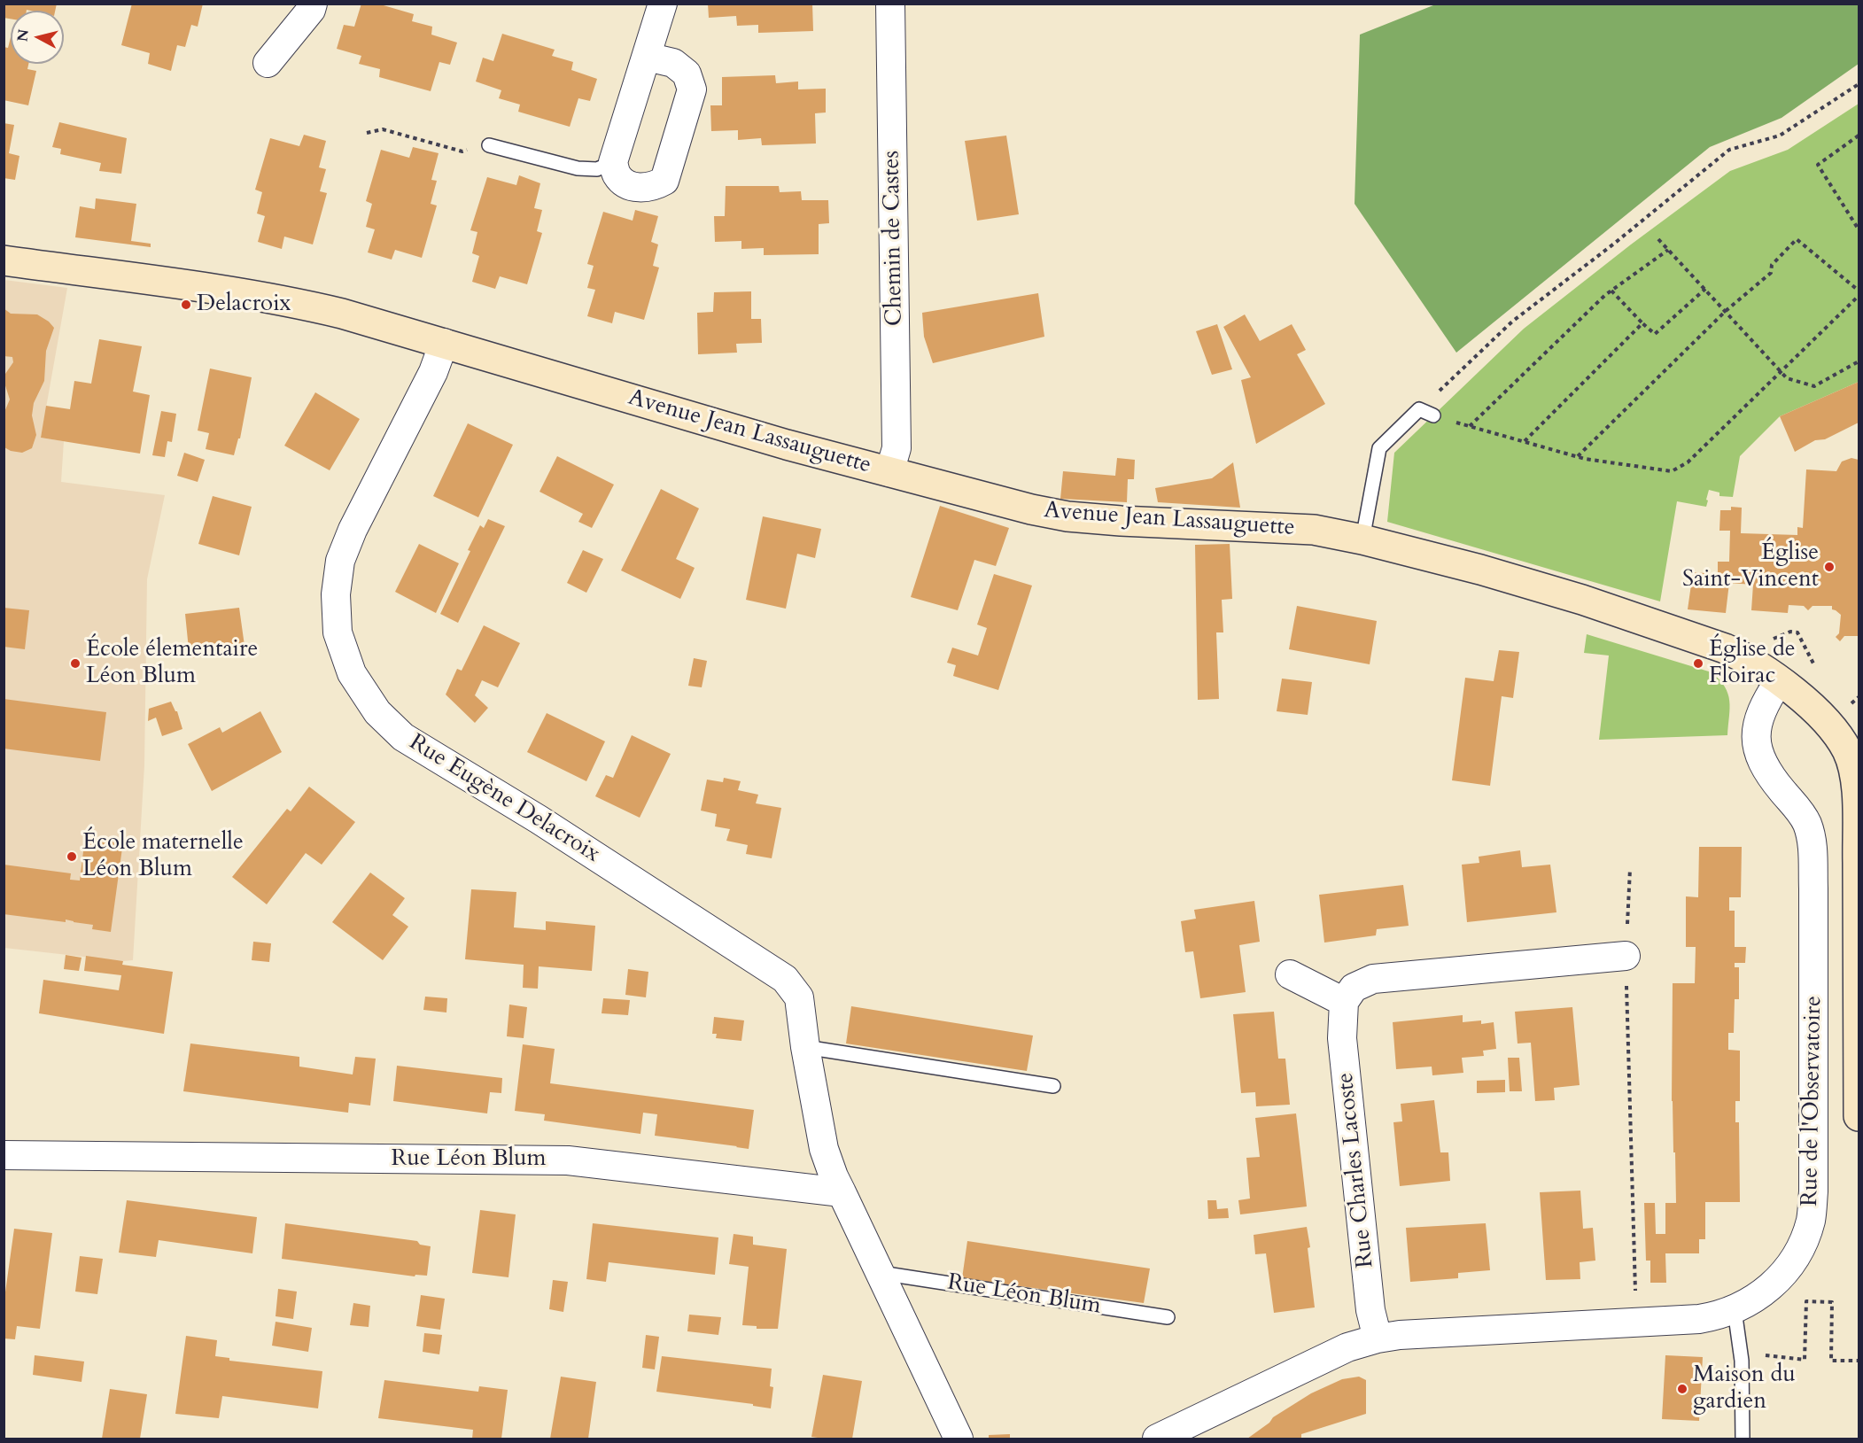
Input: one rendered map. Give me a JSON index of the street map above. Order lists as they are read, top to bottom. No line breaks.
{"streets":{"street":["Chemin de Castes","Avenue Jean Lassauguette","Rue Eugène Delacroix","Rue de l'Observatoire","Rue Léon Blum","Rue Charles Lacoste"]},"crossings":[["Chemin de Castes","Avenue Jean Lassauguette"],["Avenue Jean Lassauguette","Rue Eugène Delacroix"],["Avenue Jean Lassauguette","Rue de l'Observatoire"],["Rue Eugène Delacroix","Rue Léon Blum"],["Rue de l'Observatoire","Rue Charles Lacoste"]],"places":["Delacroix","Église Saint-Vincent","École élementaire Léon Blum","Église de Floirac","École maternelle Léon Blum","Maison du gardien"],"north":"left"}
